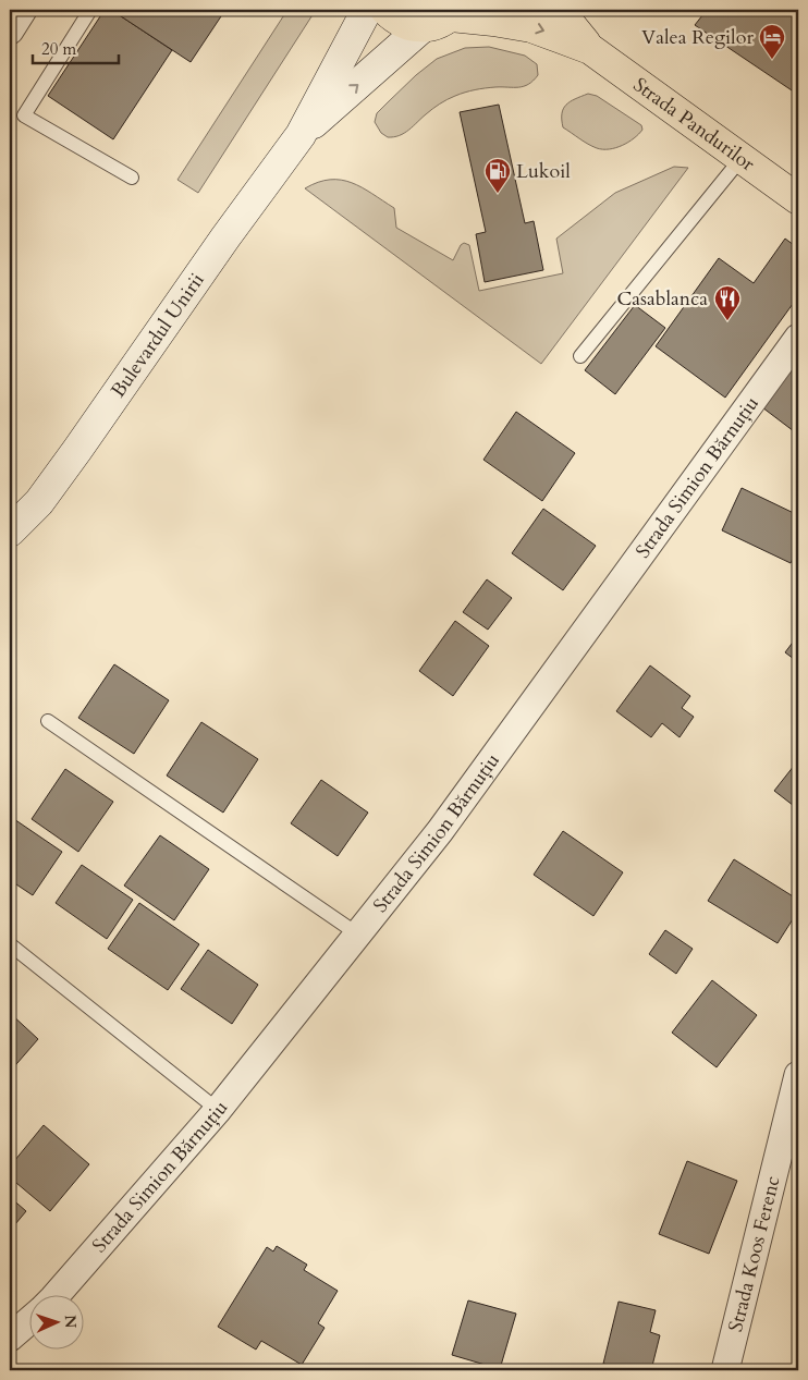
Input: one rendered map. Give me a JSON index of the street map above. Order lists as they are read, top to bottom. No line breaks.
{"streets":{"highway":["Strada Pandurilor"],"main road":["Bulevardul Unirii"],"street":["Strada Simion Bărnuțiu","Strada Koos Ferenc"]},"crossings":[["Strada Pandurilor","Bulevardul Unirii"]],"places":{"hotel":["Valea Regilor"],"fuel station":["Lukoil"],"restaurant":["Casablanca"]},"scale_bar":"20 m","north":"right"}
